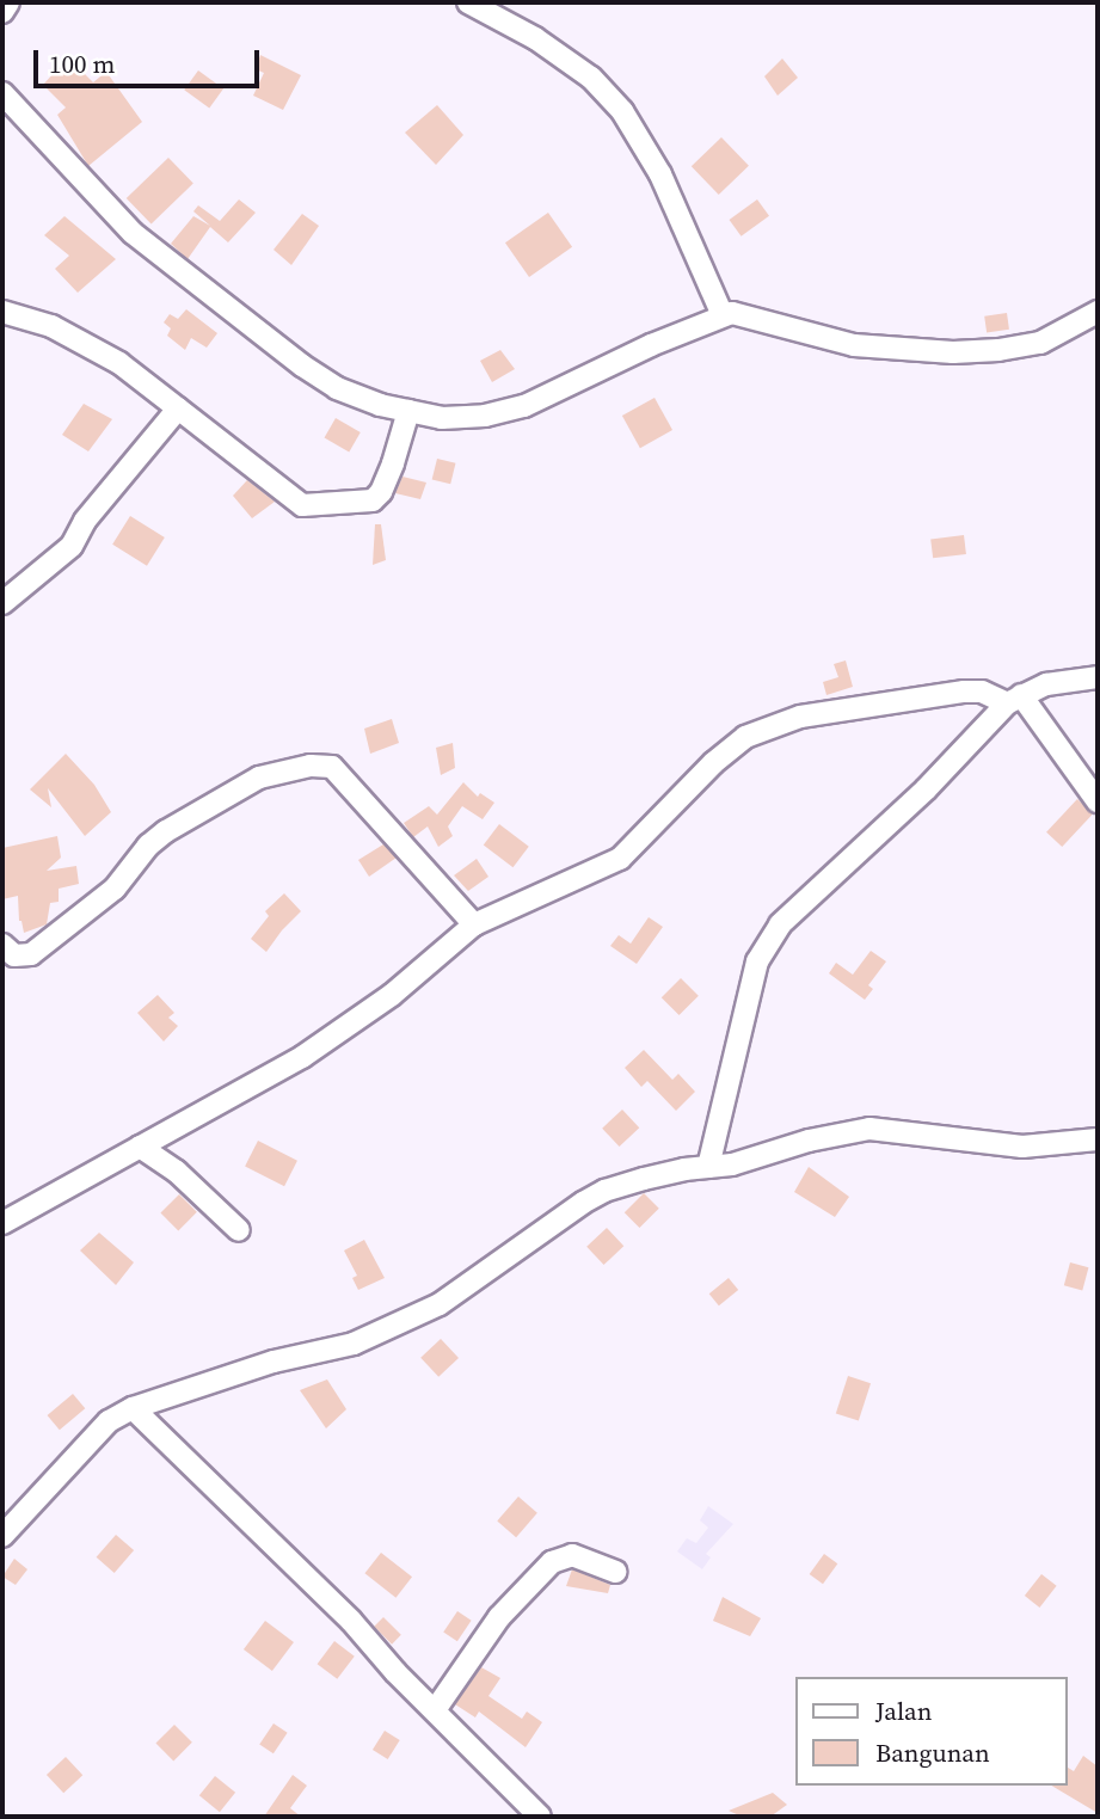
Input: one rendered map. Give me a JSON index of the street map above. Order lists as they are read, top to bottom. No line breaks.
{"legend":["Jalan","Bangunan"],"scale_bar":"100 m"}
